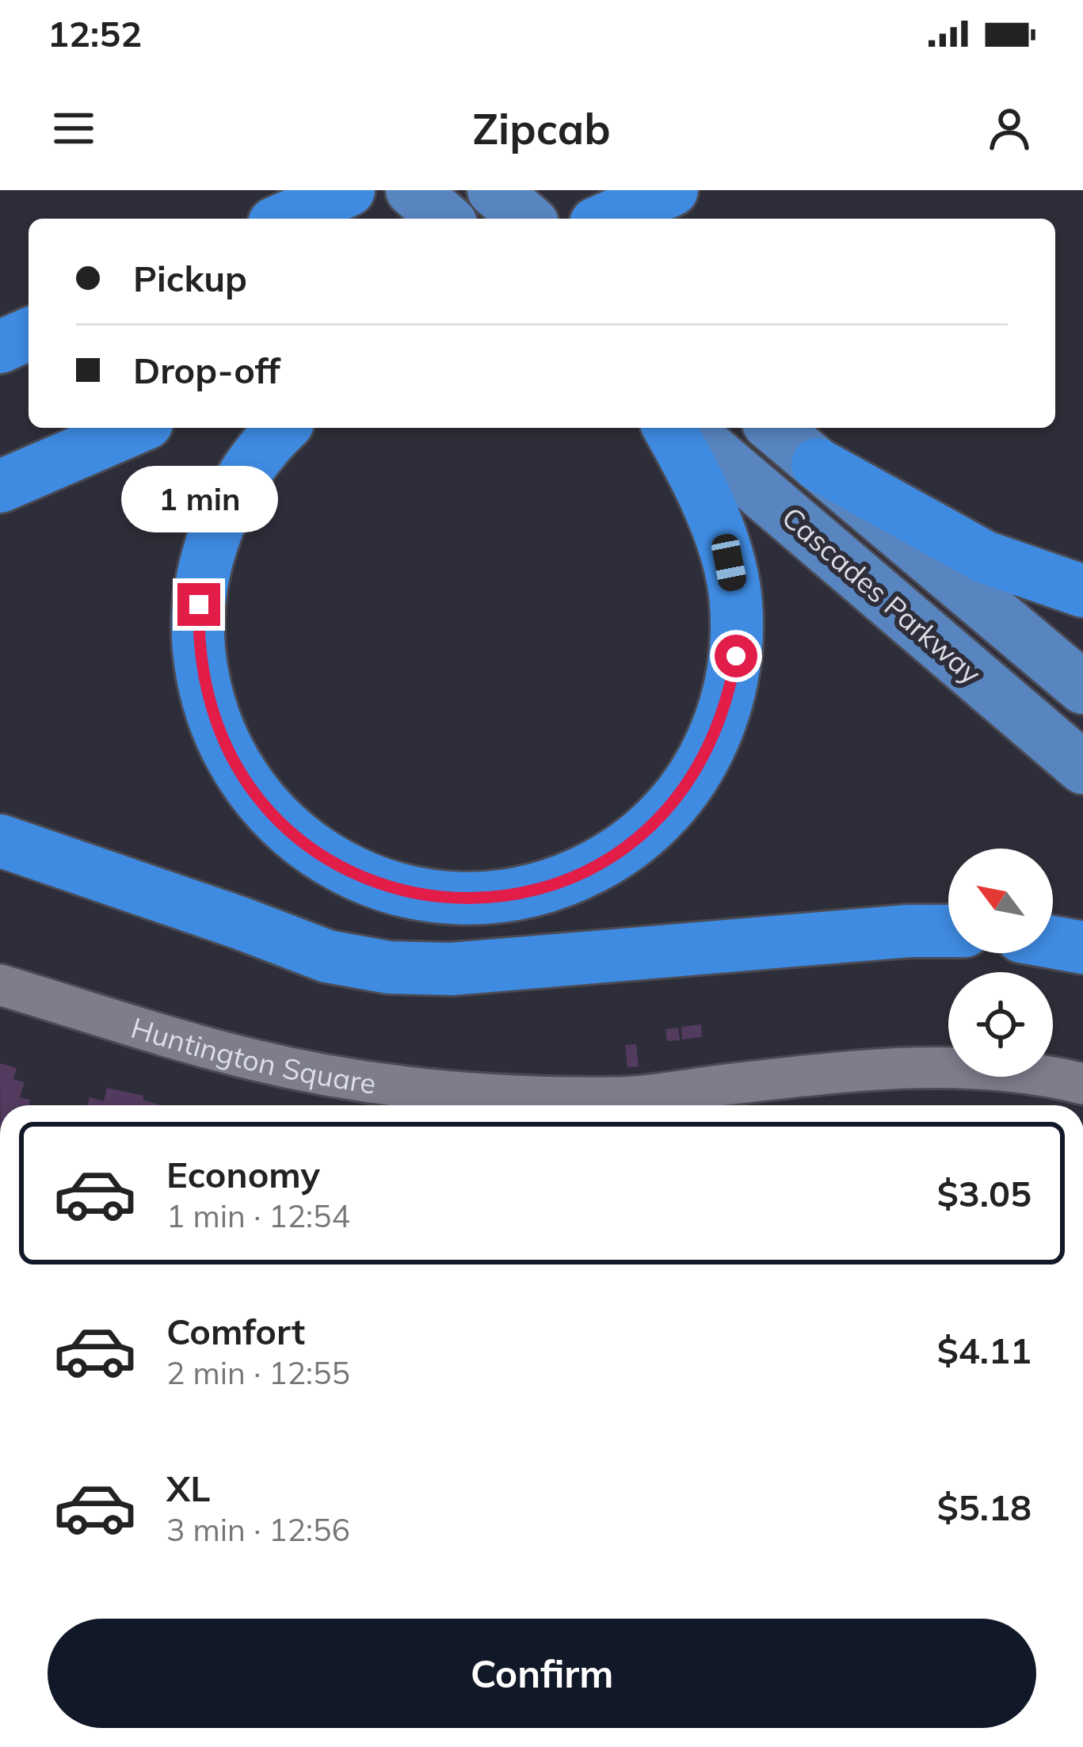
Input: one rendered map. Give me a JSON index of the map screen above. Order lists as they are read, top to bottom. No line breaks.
{"streets":{"main road":["Cascades Parkway"],"street":["Huntington Square"]},"north":"top left","page":{"status":"12:52","header":"Zipcab","banner":["Pickup","Drop-off"],"bubble":"1 min","list":[{"name":"Economy","note":"1 min · 12:54","value":"$3.05"},{"name":"Comfort","note":"2 min · 12:55","value":"$4.11"},{"name":"XL","note":"3 min · 12:56","value":"$5.18"}],"buttons":"Confirm"}}
